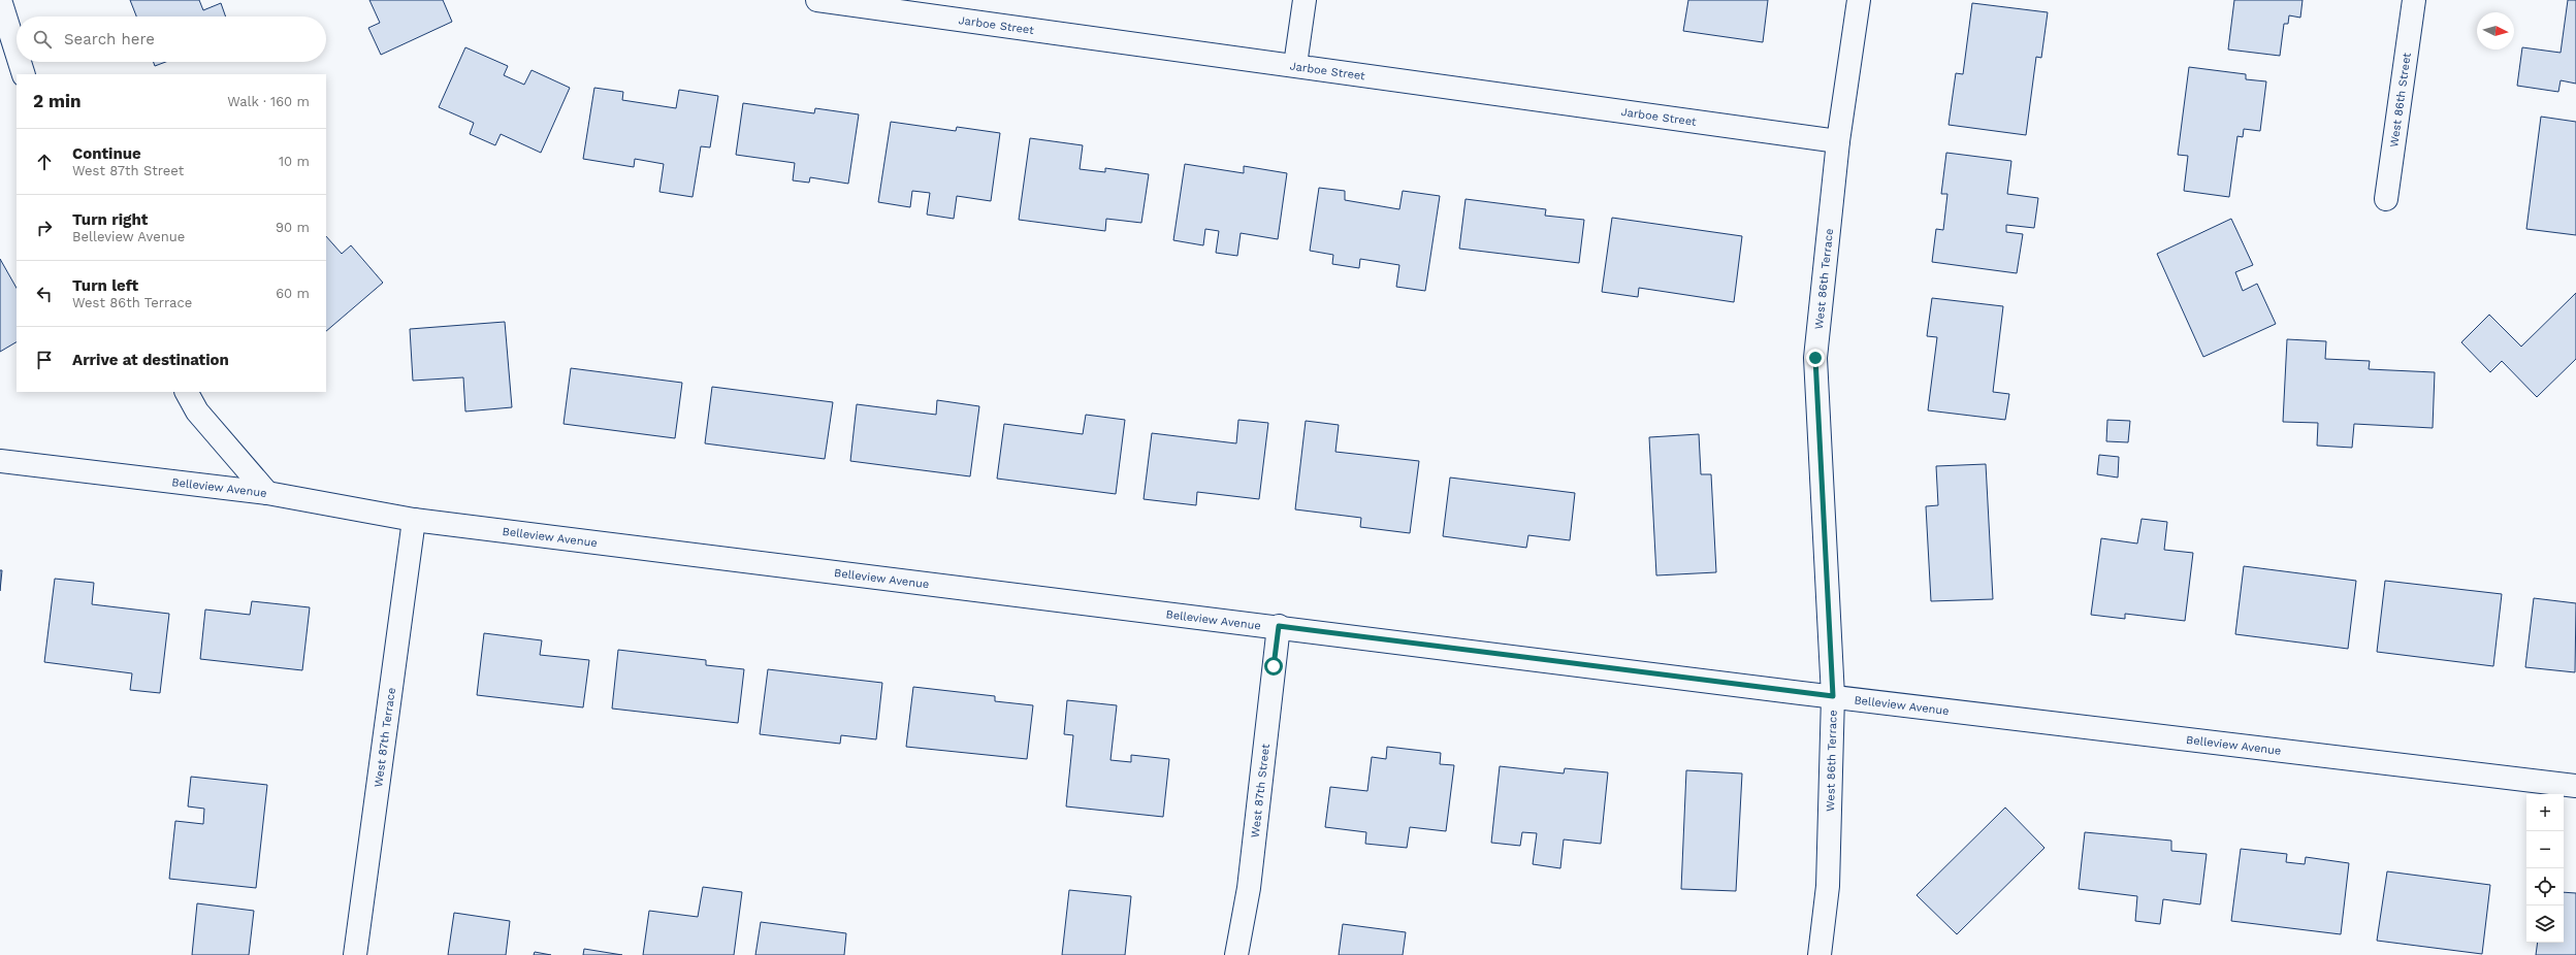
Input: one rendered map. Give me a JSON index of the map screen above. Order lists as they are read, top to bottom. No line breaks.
{"streets":{"street":["Jarboe Street","West 86th Street","West 86th Terrace","Belleview Avenue","West 87th Terrace","West 87th Street"]},"crossings":[["Jarboe Street","West 86th Terrace"],["West 86th Terrace","Belleview Avenue"],["Belleview Avenue","West 87th Terrace"],["Belleview Avenue","West 87th Street"]],"north":"right","page":{"search":"Search here","heading":["2 min","Walk · 160 m"],"list":[["Continue","West 87th Street","10 m"],["Turn right","Belleview Avenue","90 m"],["Turn left","West 86th Terrace","60 m"],"Arrive at destination"],"map_buttons":["+","−"]}}
